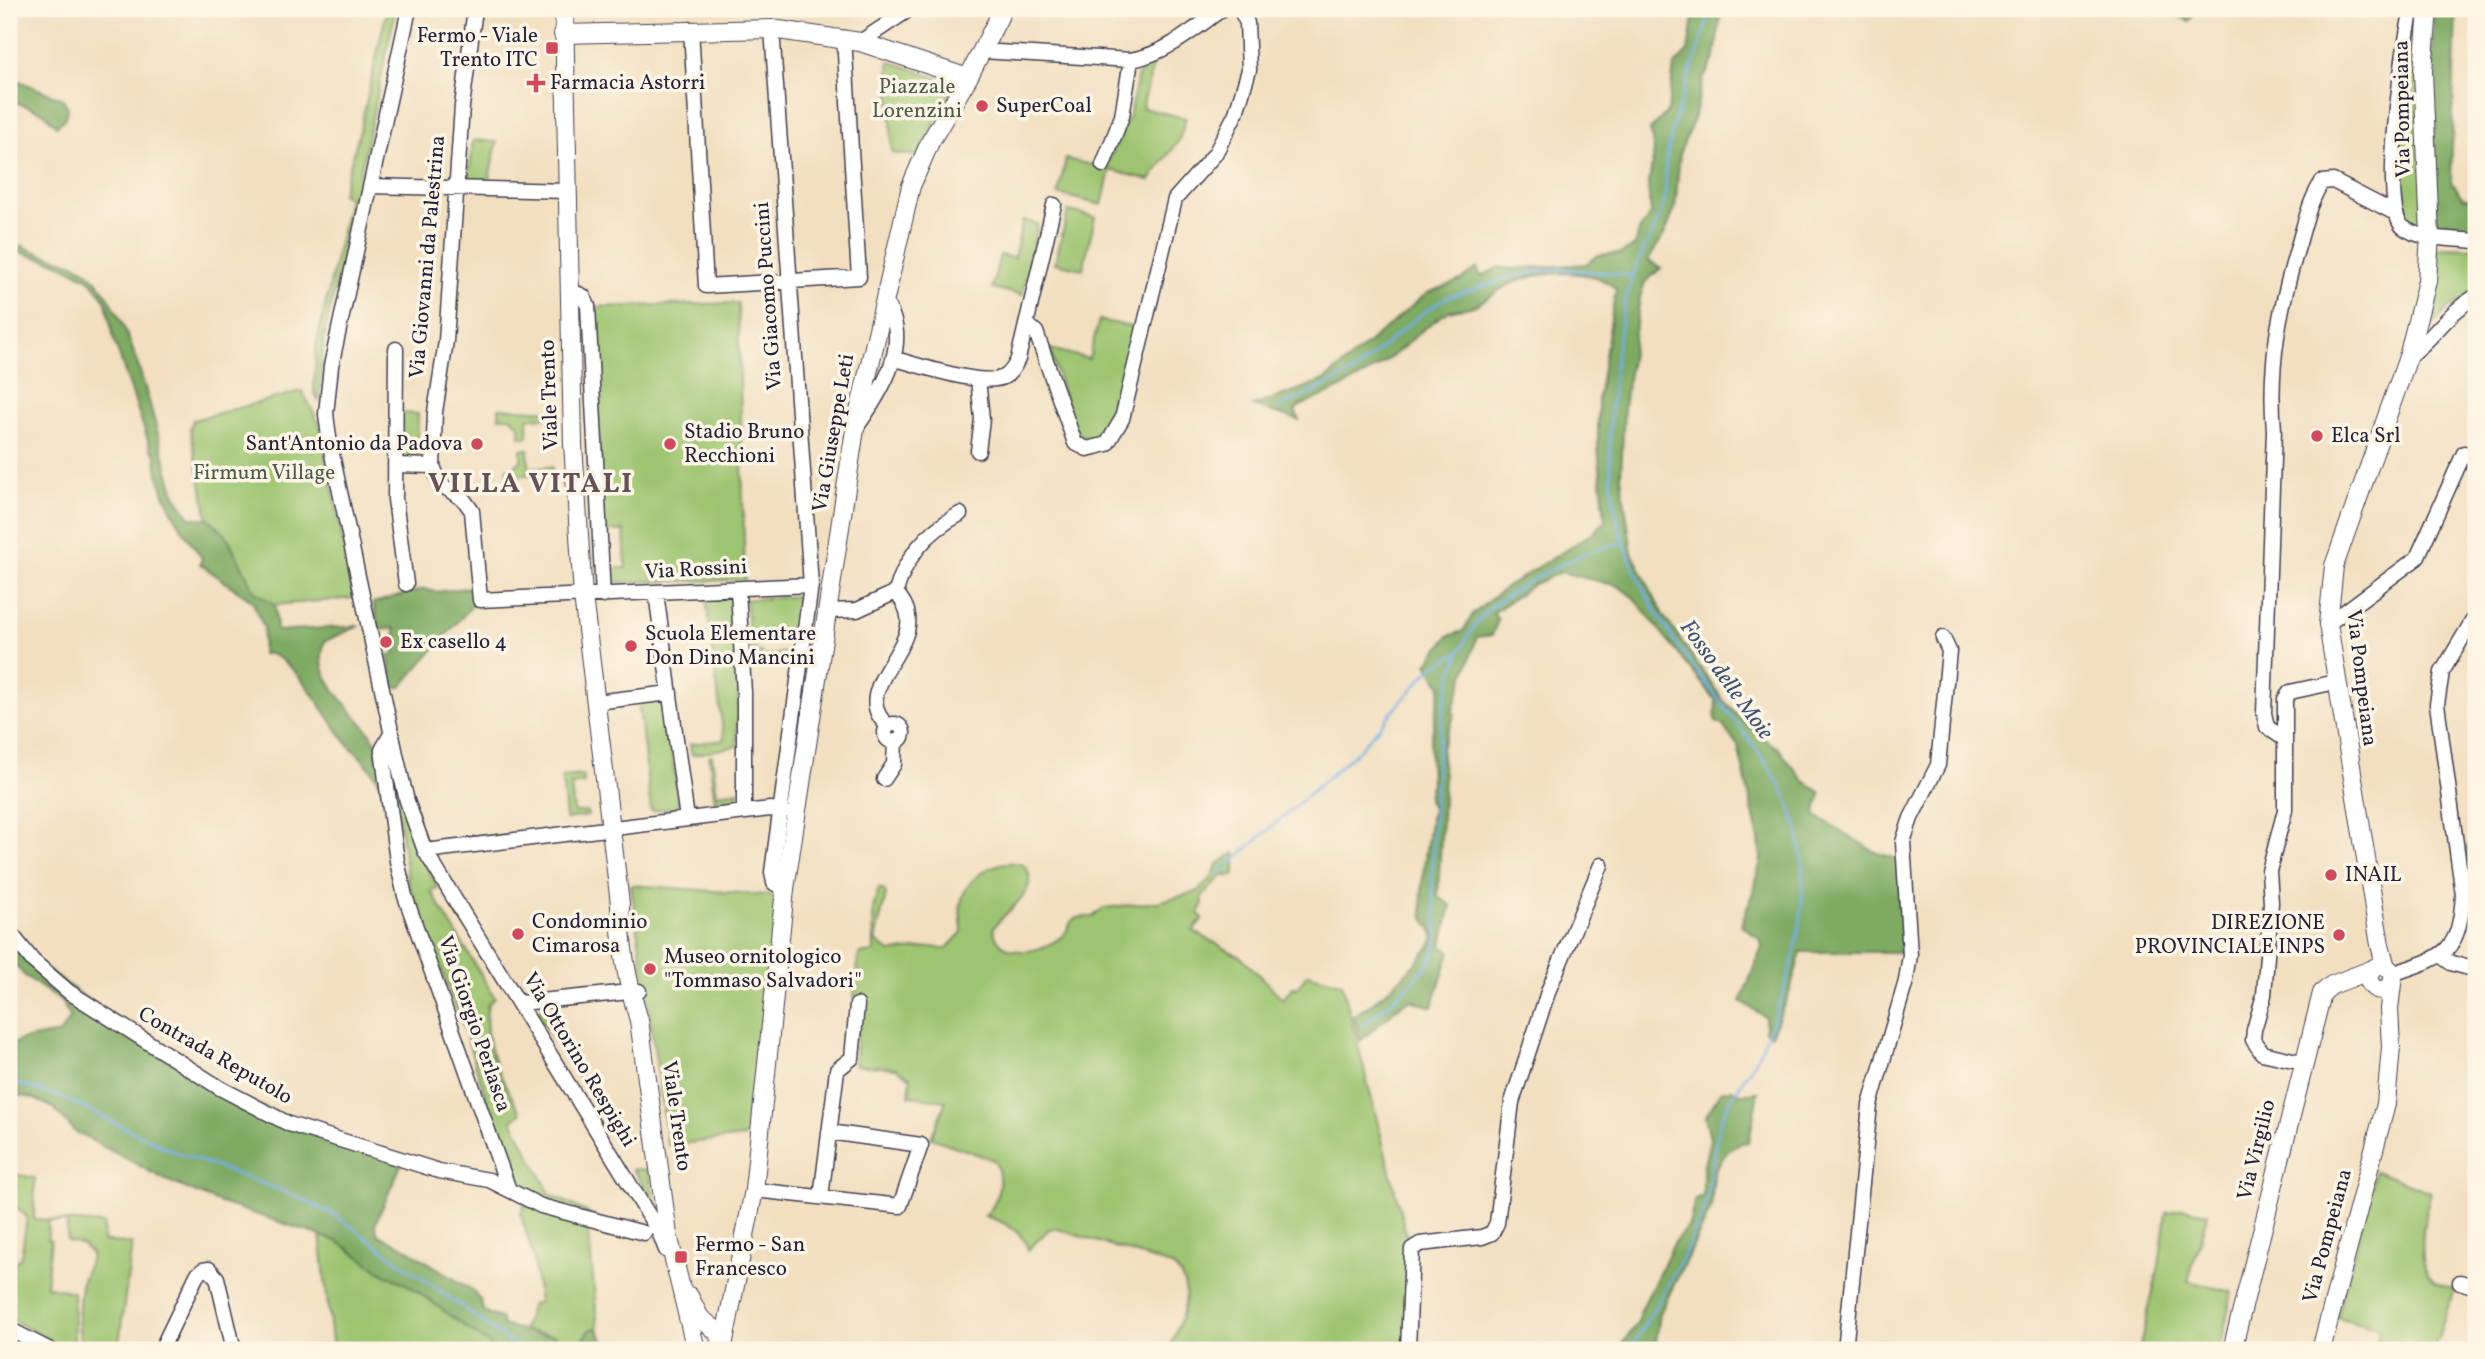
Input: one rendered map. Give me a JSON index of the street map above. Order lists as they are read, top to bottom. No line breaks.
{"streets":{"main road":["Via Pompeiana","Viale Trento","Via Giuseppe Leti","Via Virgilio"],"street":["Via Giovanni da Palestrina","Via Giacomo Puccini","Via Rossini","Via Giorgio Perlasca","Contrada Reputolo","Via Ottorino Respighi"]},"crossings":[["Via Pompeiana","Via Virgilio"],["Via Giacomo Puccini","Via Giuseppe Leti"],["Via Giacomo Puccini","Via Rossini"],["Viale Trento","Via Giuseppe Leti"],["Viale Trento","Via Rossini"],["Viale Trento","Via Ottorino Respighi"],["Via Giorgio Perlasca","Contrada Reputolo"],["Via Giorgio Perlasca","Via Ottorino Respighi"]],"districts":["VILLA VITALI"],"water":["Fosso delle Moie"],"parks":["Piazzale Lorenzini","Firmum Village"],"places":{"transit":["Fermo - Viale Trento ITC","Fermo - San Francesco"],"health":["Farmacia Astorri"],"other":["SuperCoal","Elca Srl","Sant'Antonio da Padova","Stadio Bruno Recchioni","Ex casello 4","Scuola Elementare Don Dino Mancini","INAIL","Condominio Cimarosa","DIREZIONE PROVINCIALE INPS","Museo ornitologico \"Tommaso Salvadori\""]}}
